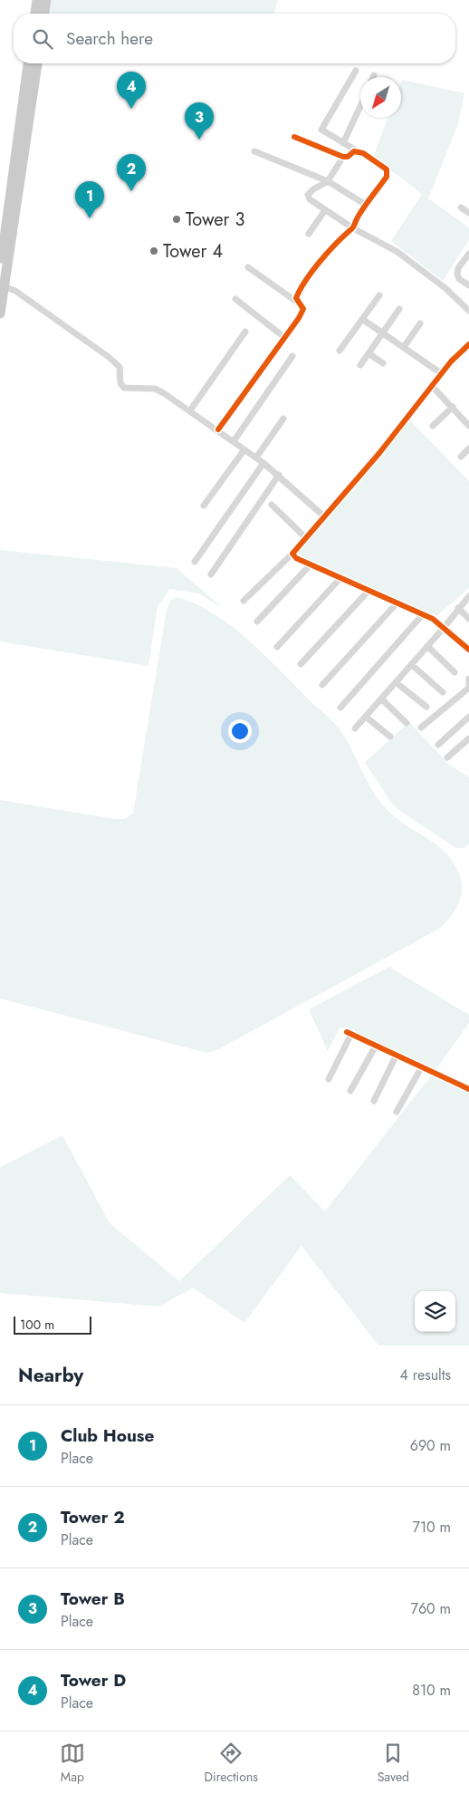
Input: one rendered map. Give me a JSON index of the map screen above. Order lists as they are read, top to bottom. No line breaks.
{"places":["Tower 3","Tower 4"],"scale_bar":"100 m","north":"bottom left","page":{"search":"Search here","pins":["4","3","2","1"],"scale":"100 m","heading":["Nearby","4 results"],"list":[{"mark":"1","name":"Club House","note":"Place","value":"690 m"},{"mark":"2","name":"Tower 2","note":"Place","value":"710 m"},{"mark":"3","name":"Tower B","note":"Place","value":"760 m"},{"mark":"4","name":"Tower D","note":"Place","value":"810 m"}],"nav":["Map","Directions","Saved"]}}
